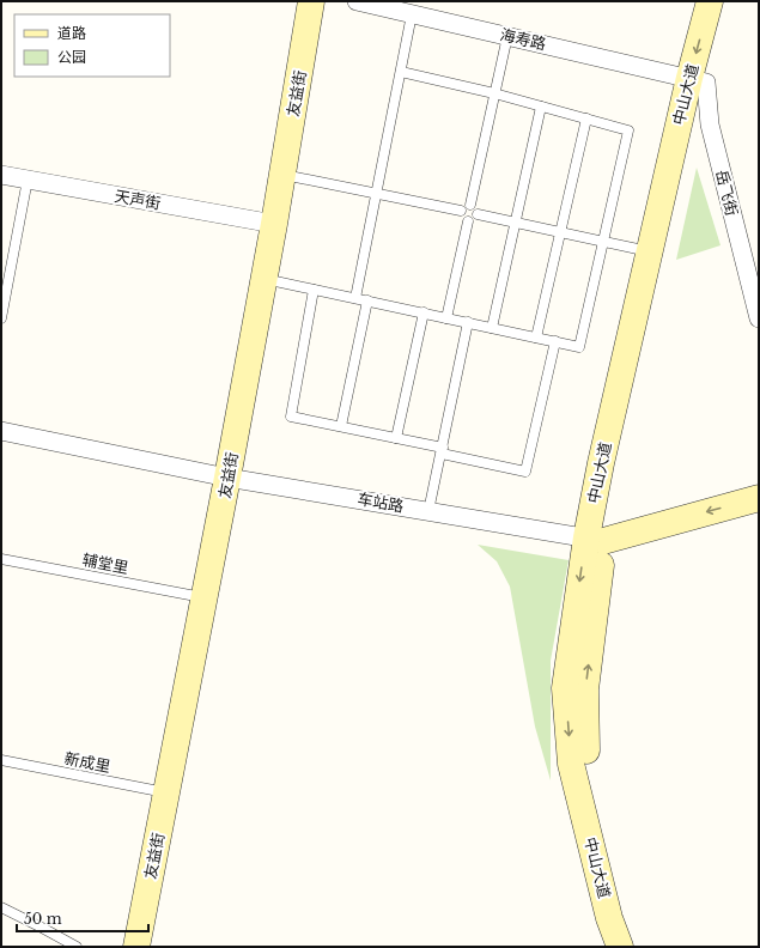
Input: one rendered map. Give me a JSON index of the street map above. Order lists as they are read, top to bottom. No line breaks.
{"streets":{"main road":["友益街","中山大道","车站路"],"street":["海寿路","岳飞街","天声街"],"lane":["辅堂里","新成里"]},"crossings":[["海寿路","中山大道"],["海寿路","岳飞街"],["友益街","天声街"],["友益街","车站路"],["友益街","辅堂里"],["友益街","新成里"],["中山大道","岳飞街"],["中山大道","车站路"]],"legend":["道路","公园"],"scale_bar":"50 m"}
